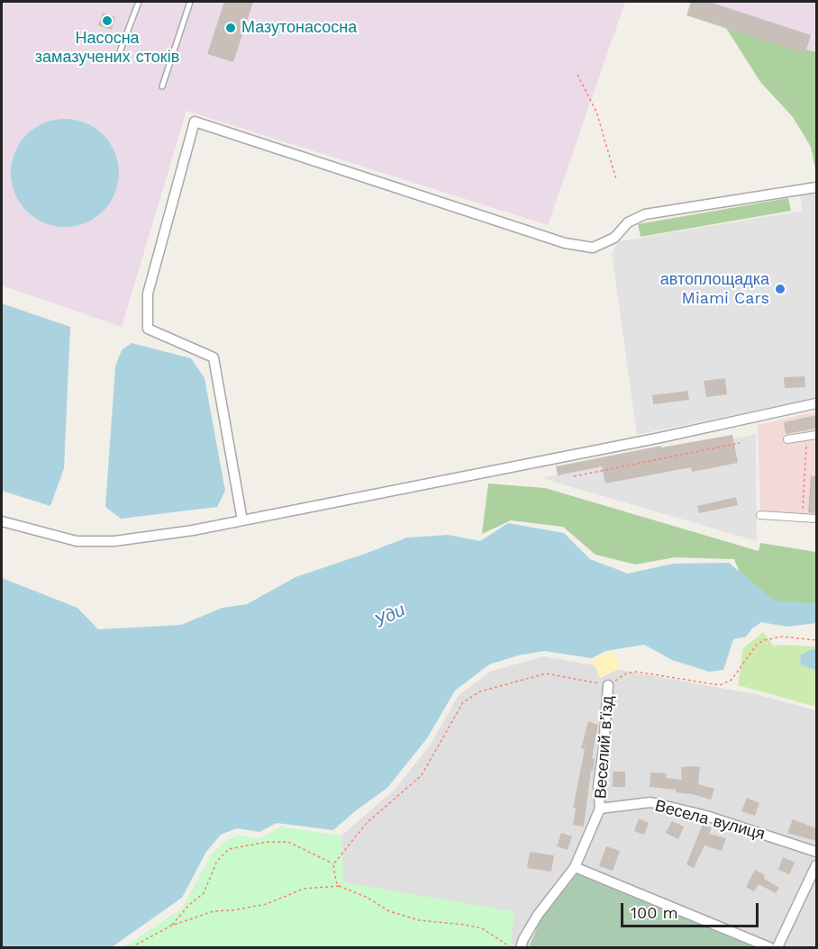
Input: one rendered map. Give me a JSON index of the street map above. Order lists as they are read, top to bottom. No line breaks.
{"streets":{"street":["Веселий в’їзд","Весела вулиця"]},"crossings":[["Веселий в’їзд","Весела вулиця"]],"water":["Уди"],"places":["Насосна замазучених стоків","Мазутонасосна","автоплощадка Miami Cars"],"scale_bar":"100 m"}
